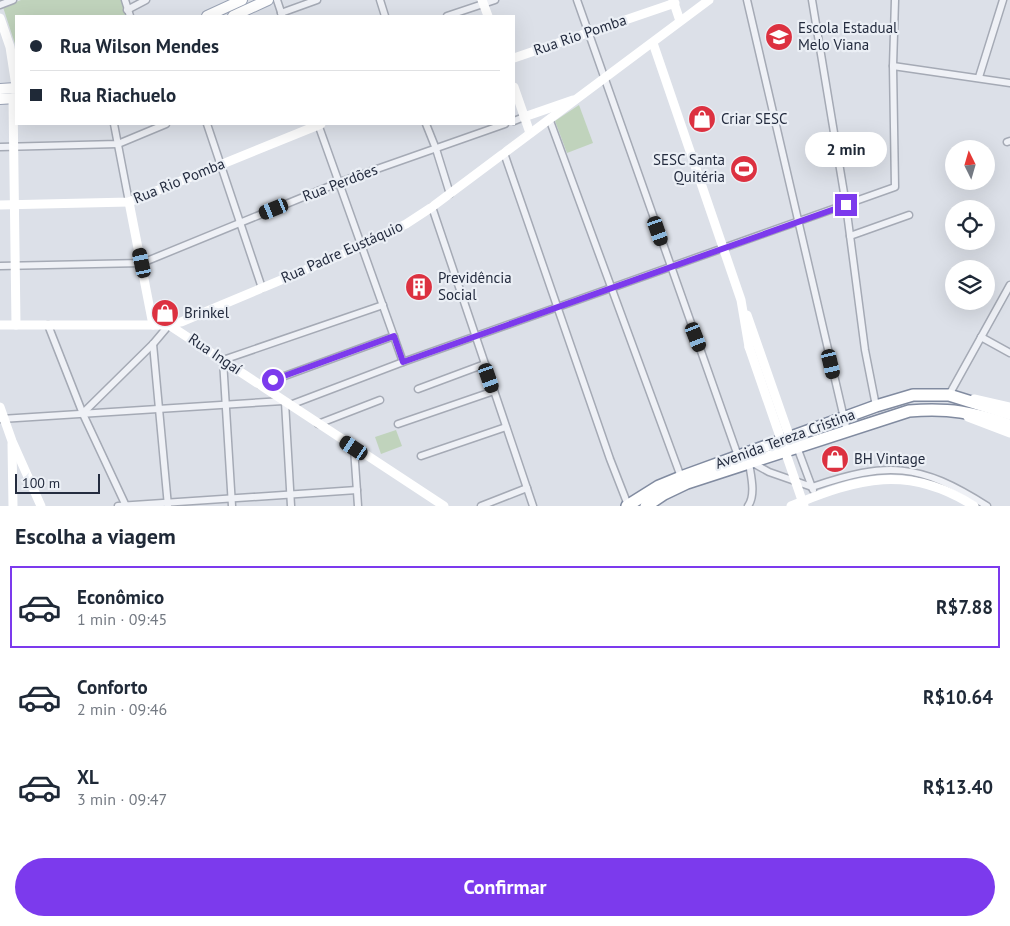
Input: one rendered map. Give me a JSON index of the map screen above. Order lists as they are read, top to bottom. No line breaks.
{"streets":{"highway":["Avenida Tereza Cristina"],"street":["Rua Rio Pomba","Rua Perdões","Rua Padre Eustáquio","Rua Ingaí"]},"crossings":[["Rua Padre Eustáquio","Rua Ingaí"]],"places":{"school or university":["Escola Estadual Melo Viana"],"shop":["Criar SESC","Brinkel","BH Vintage"],"sports":["SESC Santa Quitéria"],"building":["Previdência Social"]},"scale_bar":"100 m","north":"top","page":{"banner":["Rua Wilson Mendes","Rua Riachuelo"],"bubble":"2 min","scale":"100 m","heading":"Escolha a viagem","list":[{"name":"Econômico","note":"1 min · 09:45","value":"R$7.88"},{"name":"Conforto","note":"2 min · 09:46","value":"R$10.64"},{"name":"XL","note":"3 min · 09:47","value":"R$13.40"}],"buttons":"Confirmar"}}
